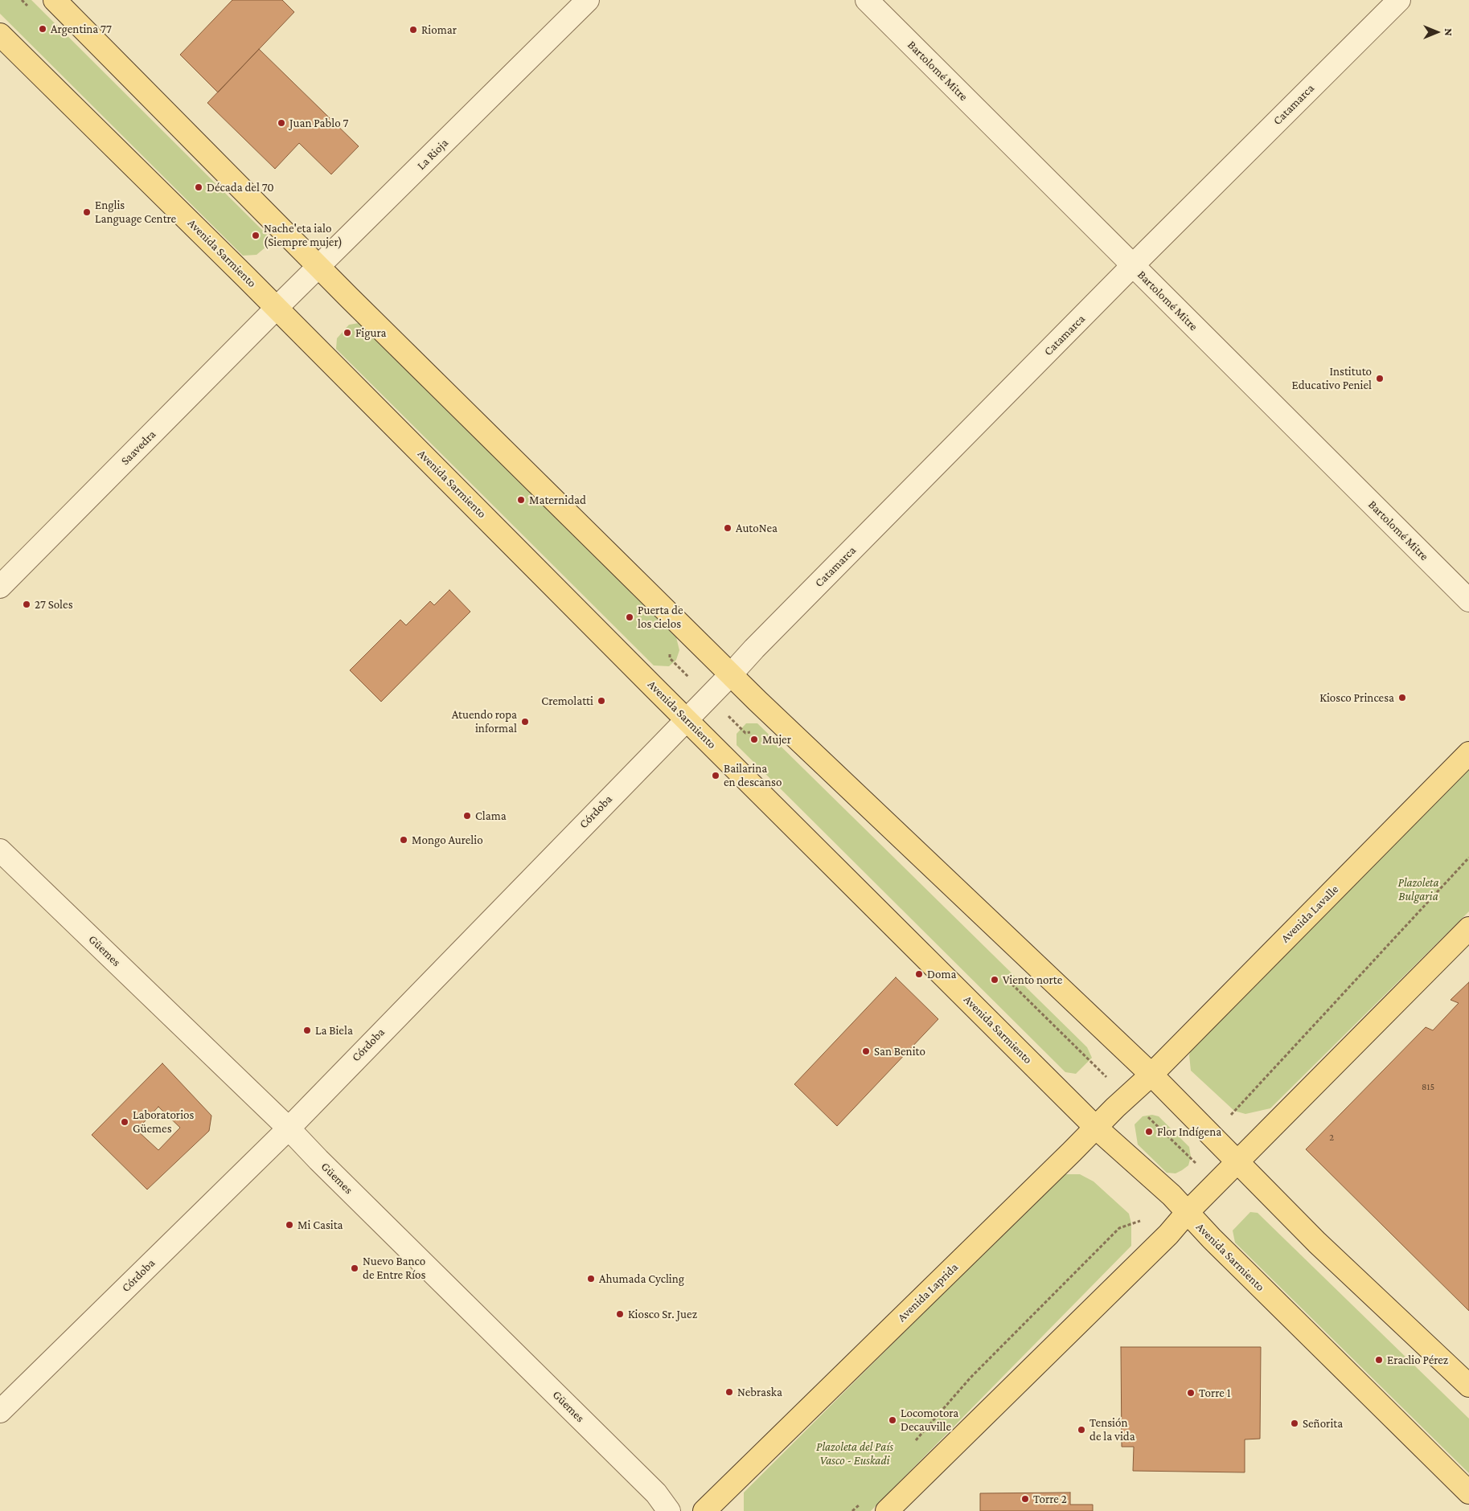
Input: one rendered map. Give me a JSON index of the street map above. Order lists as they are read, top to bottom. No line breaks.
{"streets":{"main road":["Avenida Sarmiento","Avenida Lavalle","Avenida Laprida"],"street":["Bartolomé Mitre","Catamarca","La Rioja","Saavedra","Córdoba","Güemes"]},"crossings":[["Bartolomé Mitre","Catamarca"],["Catamarca","Córdoba"],["La Rioja","Avenida Sarmiento"],["La Rioja","Saavedra"],["Avenida Sarmiento","Saavedra"],["Avenida Sarmiento","Córdoba"],["Avenida Sarmiento","Avenida Laprida"],["Córdoba","Güemes"],["Avenida Lavalle","Avenida Laprida"]],"parks":["Plazoleta Bulgaria","Plazoleta del País Vasco - Euskadi"],"places":["Argentina 77","Riomar","Juan Pablo 7","Década del 70","Englis Language Centre","Nache'eta ialo (Siempre mujer)","Figura","Instituto Educativo Peniel","Maternidad","AutoNea","27 Soles","Puerta de los cielos","Kiosco Princesa","Cremolatti","Atuendo ropa informal","Mujer","Bailarina en descanso","Clama","Mongo Aurelio","Doma","Viento norte","La Biela","San Benito","Laboratorios Güemes","Flor Indígena","Mi Casita","Nuevo Banco de Entre Ríos","Ahumada Cycling","Kiosco Sr. Juez","Eraclio Pérez","Nebraska","Torre 1","Locomotora Decauville","Señorita","Tensión de la vida","Torre 2"],"house_numbers":["815","2"],"north":"right"}
